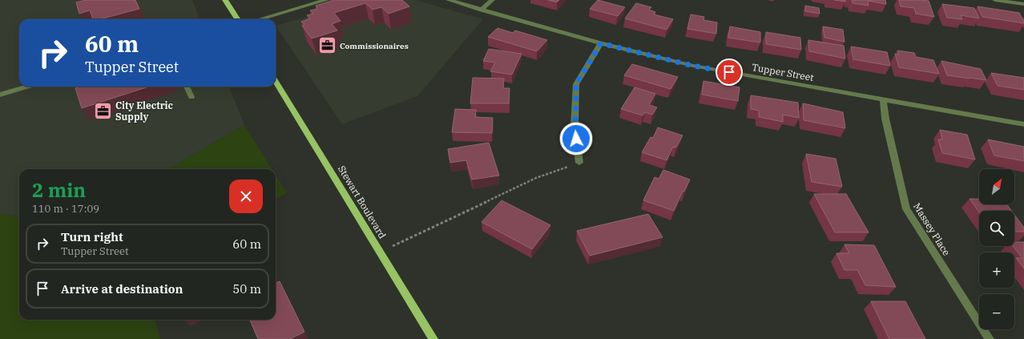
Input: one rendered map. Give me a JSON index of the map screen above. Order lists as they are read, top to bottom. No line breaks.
{"streets":{"main road":["Stewart Boulevard"],"street":["Tupper Street","Massey Place"]},"crossings":[["Tupper Street","Massey Place"]],"places":{"office":["Commissionaires","City Electric Supply"]},"north":"top right","page":{"turn":["60 m","Tupper Street"],"map_buttons":["+","−"],"heading":["2 min","110 m · 17:09"],"list":[{"name":"Turn right","note":"Tupper Street","value":"60 m"},{"name":"Arrive at destination","value":"50 m"}]}}
